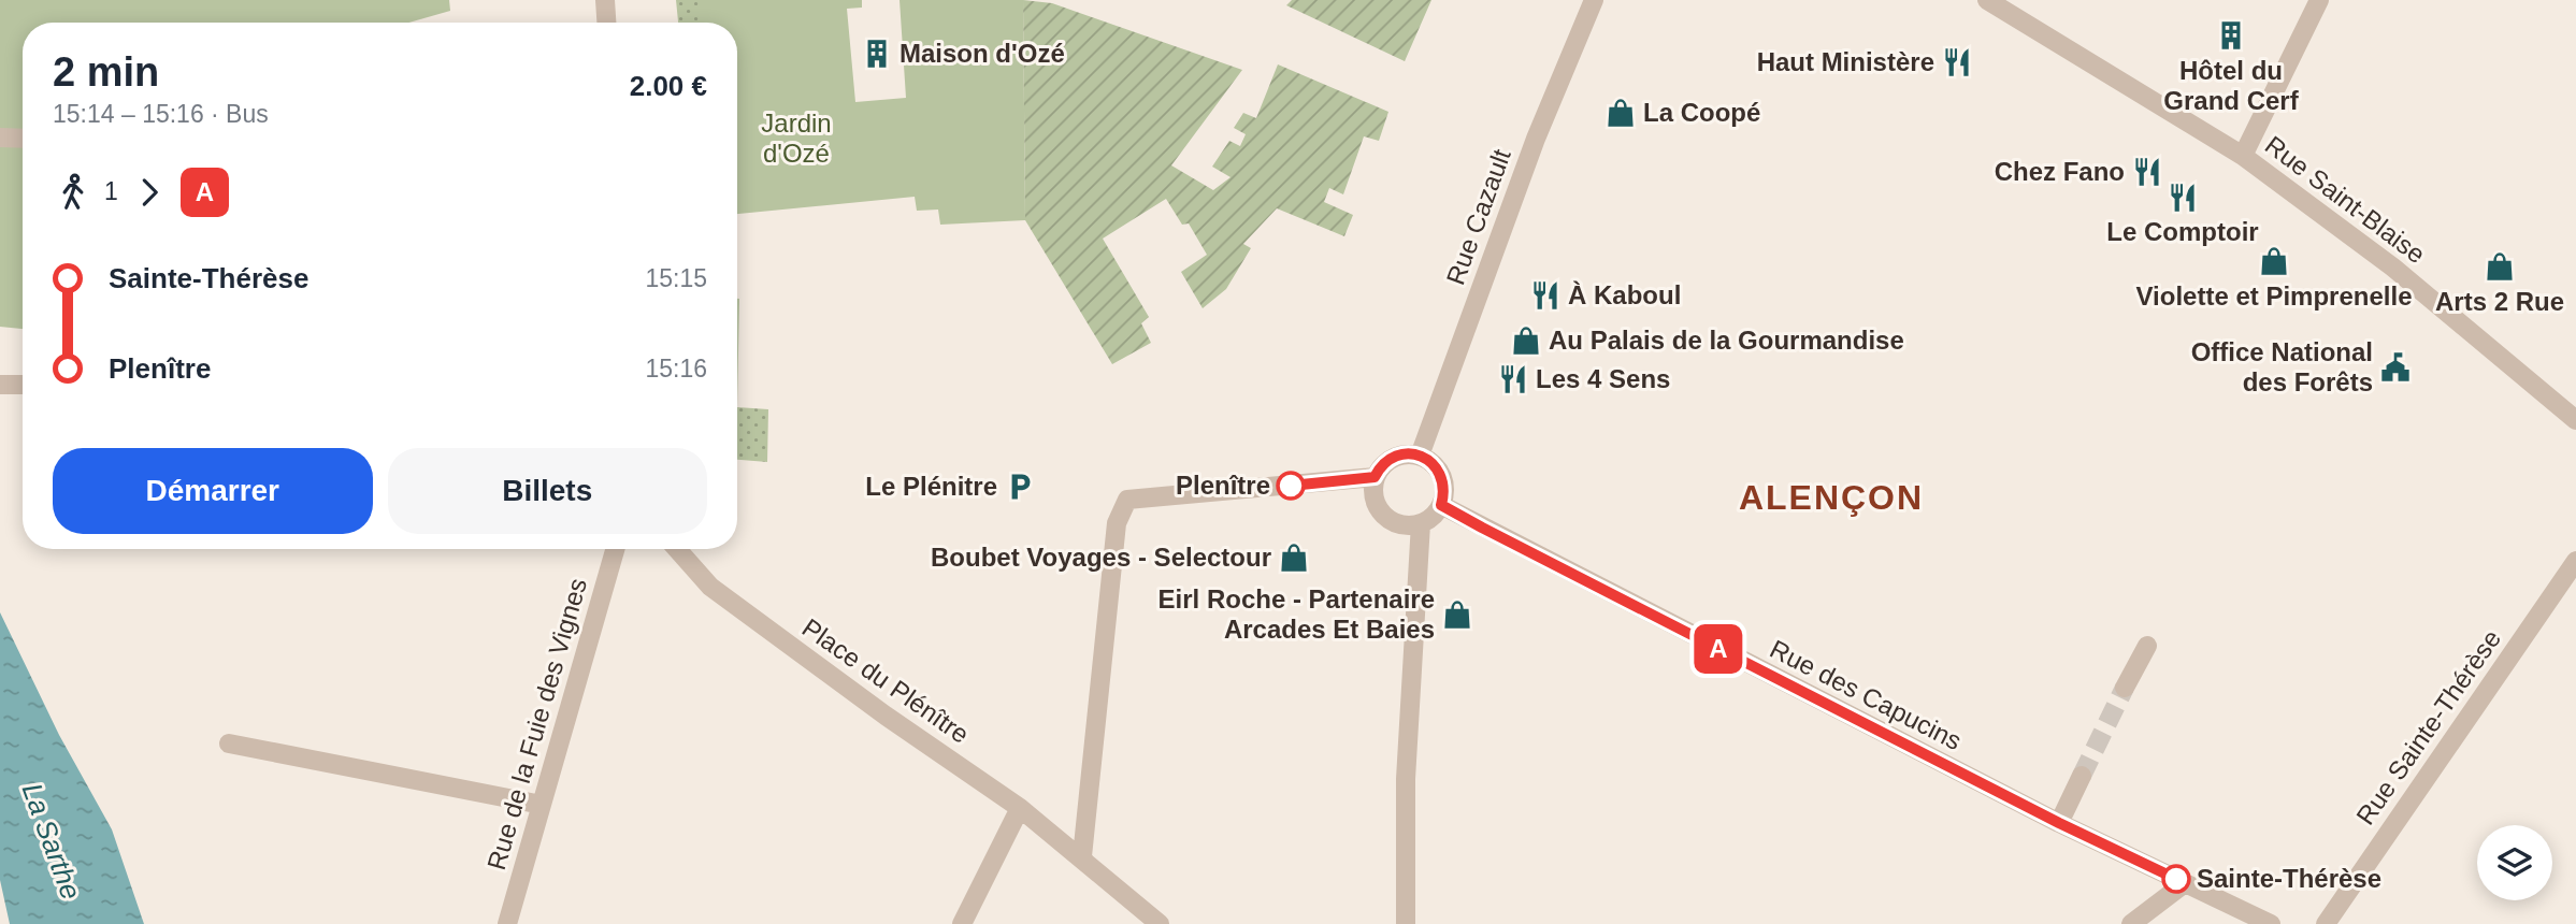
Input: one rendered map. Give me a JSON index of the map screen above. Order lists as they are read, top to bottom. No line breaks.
{"streets":{"street":["Rue Saint-Blaise","Rue Cazault","Place du Plénître","Rue des Capucins","Rue de la Fuie des Vignes","Rue Sainte-Thérèse"]},"crossings":[["Rue Cazault","Rue des Capucins"]],"districts":["ALENÇON"],"water":["La Sarthe"],"parks":["Jardin d'Ozé"],"places":{"building":["Hôtel du Grand Cerf","Maison d'Ozé"],"restaurant":["Haut Ministère","Chez Fano","Le Comptoir","À Kaboul","Les 4 Sens"],"shop":["La Coopé","Violette et Pimprenelle","Arts 2 Rue","Au Palais de la Gourmandise","Boubet Voyages - Selectour","Eirl Roche - Partenaire Arcades Et Baies"],"public building":["Office National des Forêts"],"other":["Plenître","Sainte-Thérèse"],"parking":["Le Plénitre"]},"lines":["bus line A"],"page":{"on_map":"A","heading":["2 min","15:14 – 15:16 · Bus","2.00 €"],"legs":["1","A"],"list":[{"name":"Sainte-Thérèse","value":"15:15"},{"name":"Plenître","value":"15:16"}],"buttons":["Démarrer","Billets"]}}
